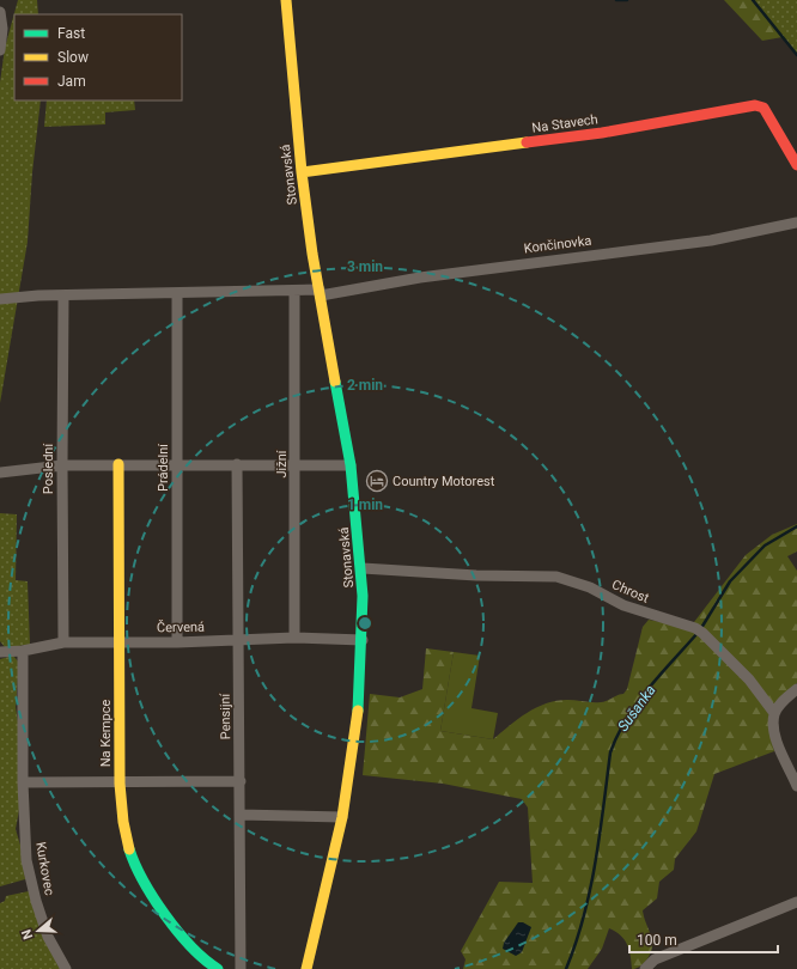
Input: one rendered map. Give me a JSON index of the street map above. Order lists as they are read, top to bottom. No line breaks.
{"streets":{"street":["Na Stavech","Stonavská","Končinovka","Jižní","Prádelní","Poslední","Chrost","Červená","Pensijní","Na Kempce","Kurkovec"]},"crossings":[["Na Stavech","Stonavská"],["Stonavská","Končinovka"],["Stonavská","Chrost"],["Stonavská","Červená"],["Končinovka","Jižní"],["Končinovka","Prádelní"],["Končinovka","Poslední"],["Jižní","Červená"],["Prádelní","Červená"],["Poslední","Červená"],["Červená","Pensijní"],["Červená","Na Kempce"],["Červená","Kurkovec"]],"water":["Sušanka"],"places":{"hotel":["Country Motorest"]},"legend":["Fast","Slow","Jam"],"scale_bar":"100 m","north":"left","rings":["3 min","2 min","1 min"]}
